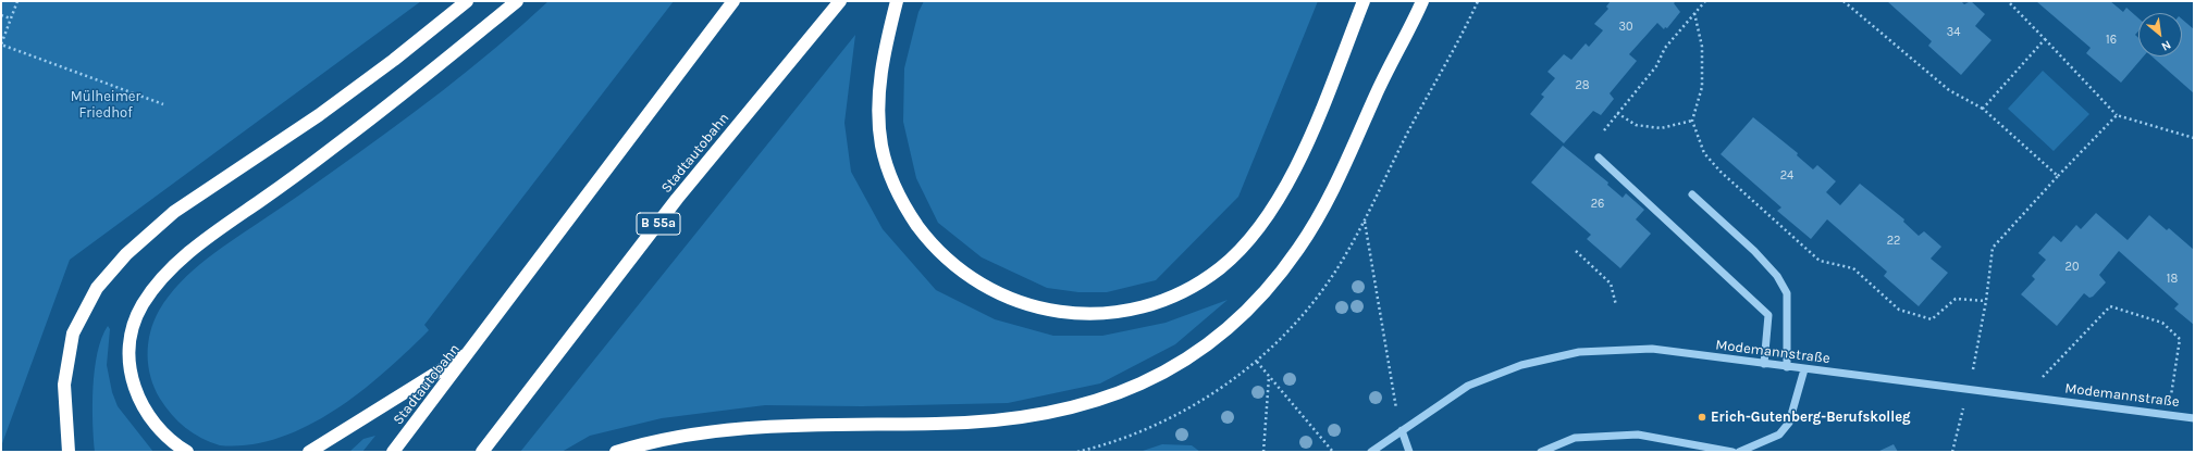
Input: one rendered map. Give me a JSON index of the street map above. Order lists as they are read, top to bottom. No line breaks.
{"streets":{"highway":["Stadtautobahn","B 55a"],"street":["Modemannstraße"]},"parks":["Mülheimer Friedhof"],"places":["Erich-Gutenberg-Berufskolleg"],"house_numbers":["30","34","16","28","24","26","22","20","18"],"north":"bottom right"}
